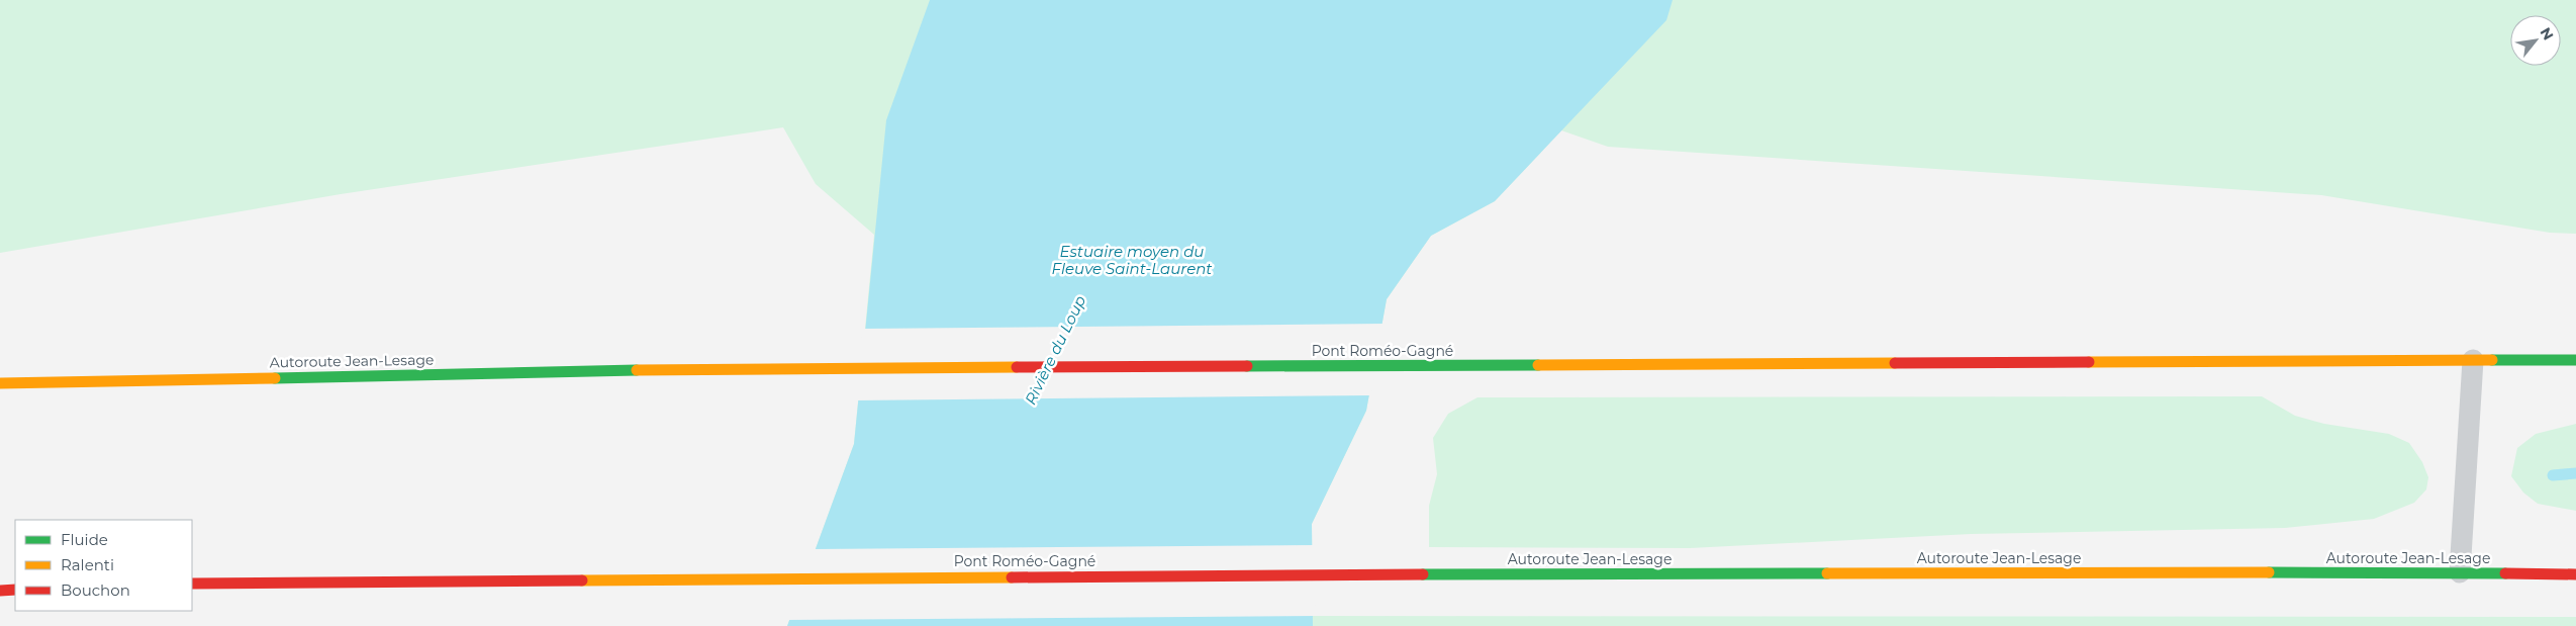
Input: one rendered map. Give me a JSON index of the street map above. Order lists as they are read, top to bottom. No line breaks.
{"streets":{"highway":["Pont Roméo-Gagné","Autoroute Jean-Lesage"]},"crossings":[["Pont Roméo-Gagné","Autoroute Jean-Lesage"]],"water":["Estuaire moyen du Fleuve Saint-Laurent","Rivière du Loup"],"legend":["Fluide","Ralenti","Bouchon"],"north":"top right"}
